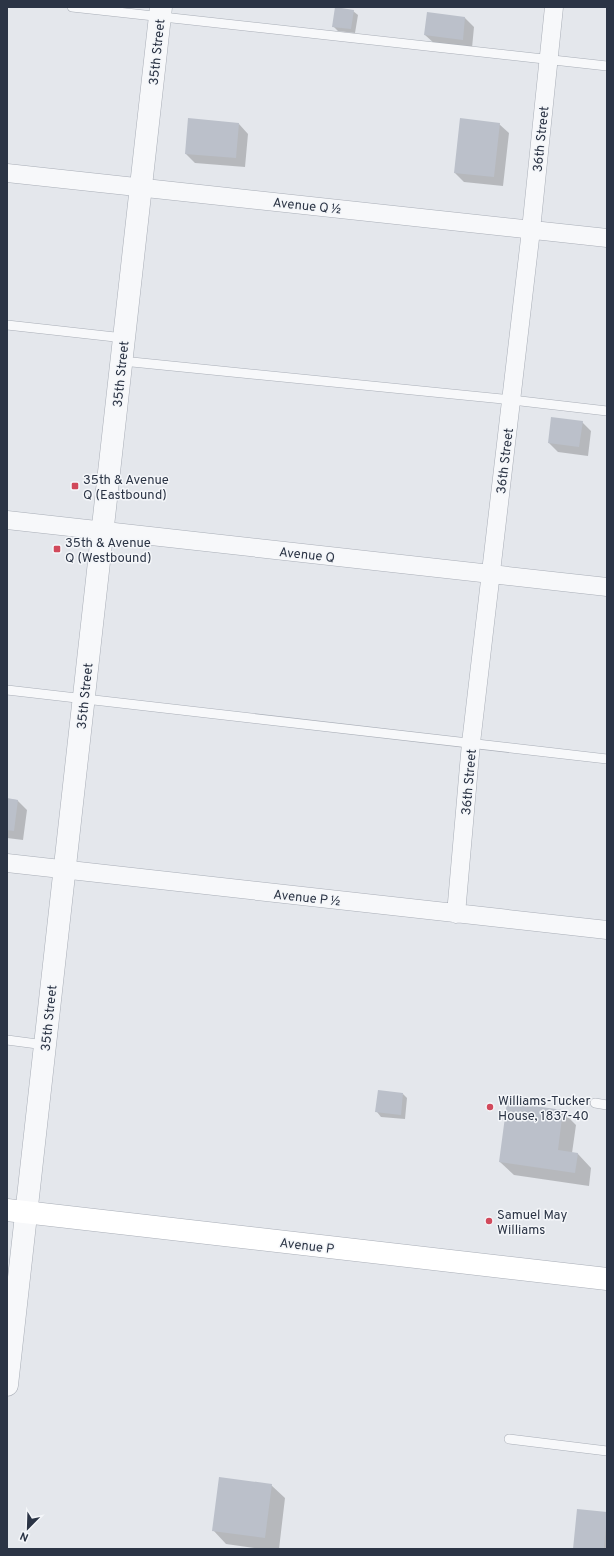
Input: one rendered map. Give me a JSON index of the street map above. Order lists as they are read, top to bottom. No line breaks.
{"streets":{"main road":["Avenue P"],"street":["35th Street","36th Street","Avenue Q ½","Avenue Q","Avenue P ½"]},"crossings":[["35th Street","Avenue Q ½"],["35th Street","Avenue Q"],["35th Street","Avenue P ½"],["35th Street","Avenue P"],["36th Street","Avenue Q ½"],["36th Street","Avenue Q"],["36th Street","Avenue P ½"]],"places":{"transit":["35th & Avenue Q (Eastbound)","35th & Avenue Q (Westbound)"],"other":["Williams-Tucker House, 1837-40","Samuel May Williams"]},"north":"bottom left"}
